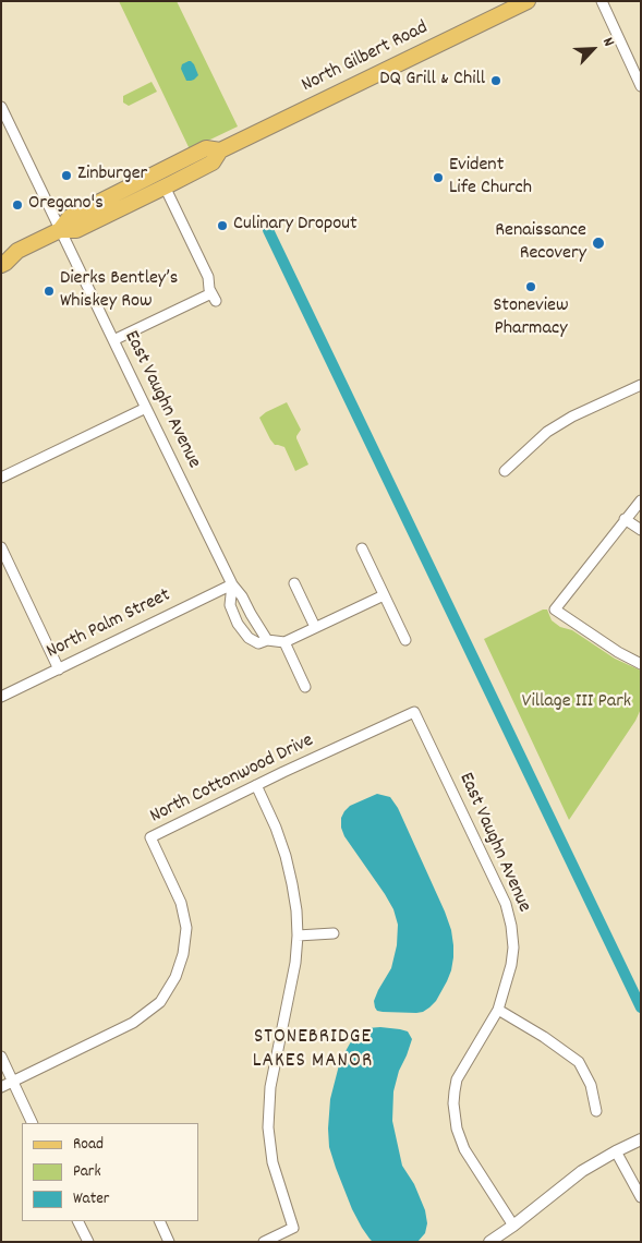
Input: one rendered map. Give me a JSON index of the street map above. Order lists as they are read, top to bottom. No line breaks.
{"streets":{"main road":["North Gilbert Road"],"street":["East Vaughn Avenue","North Palm Street","North Cottonwood Drive"]},"crossings":[["North Gilbert Road","East Vaughn Avenue"],["East Vaughn Avenue","North Palm Street"],["East Vaughn Avenue","North Cottonwood Drive"]],"districts":["STONEBRIDGE LAKES MANOR"],"parks":["Village III Park"],"places":["DQ Grill & Chill","Zinburger","Evident Life Church","Oregano's","Culinary Dropout","Renaissance Recovery","Stoneview Pharmacy","Dierks Bentley’s Whiskey Row"],"legend":["Road","Park","Water"],"north":"top right"}
